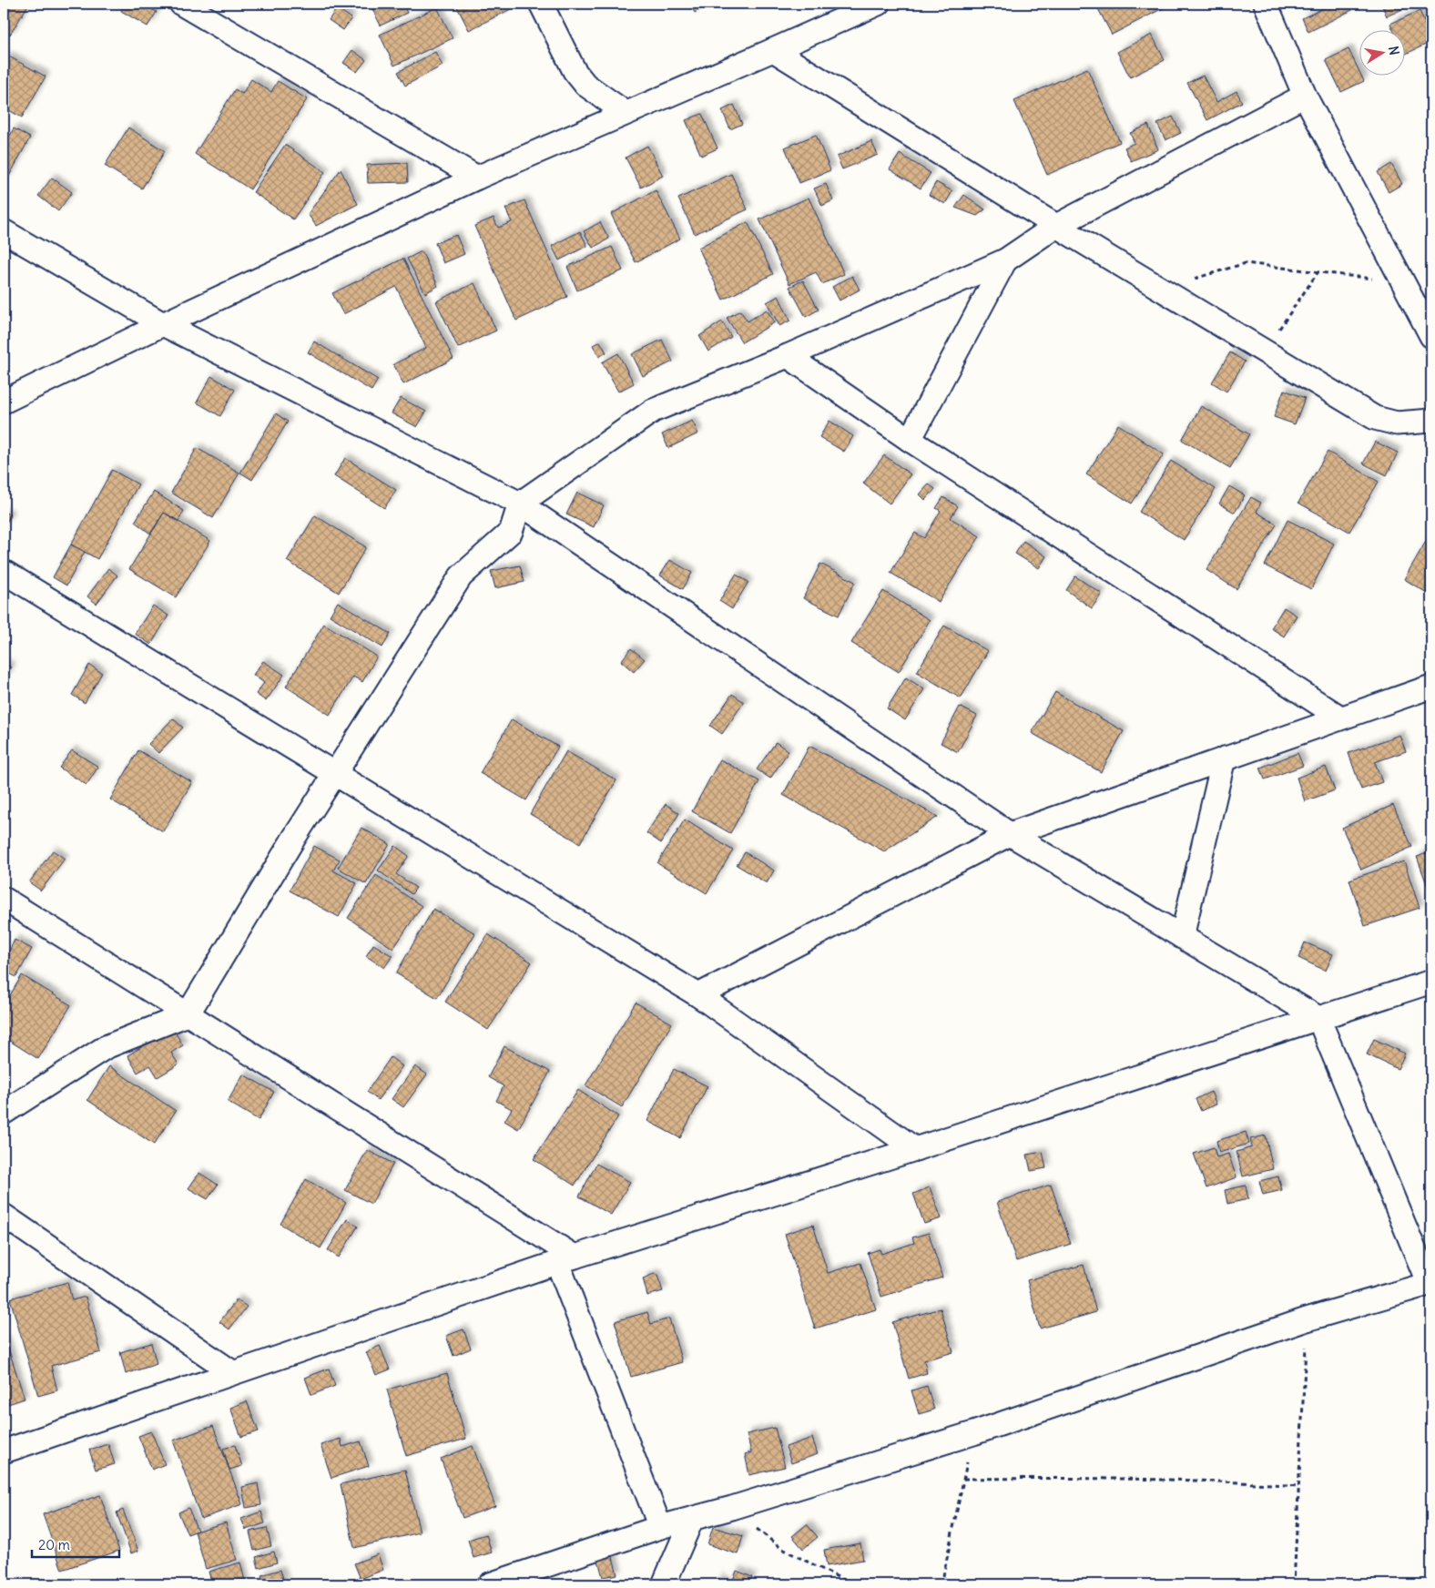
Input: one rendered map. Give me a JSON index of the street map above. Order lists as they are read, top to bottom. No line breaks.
{"scale_bar":"20 m","north":"right"}
